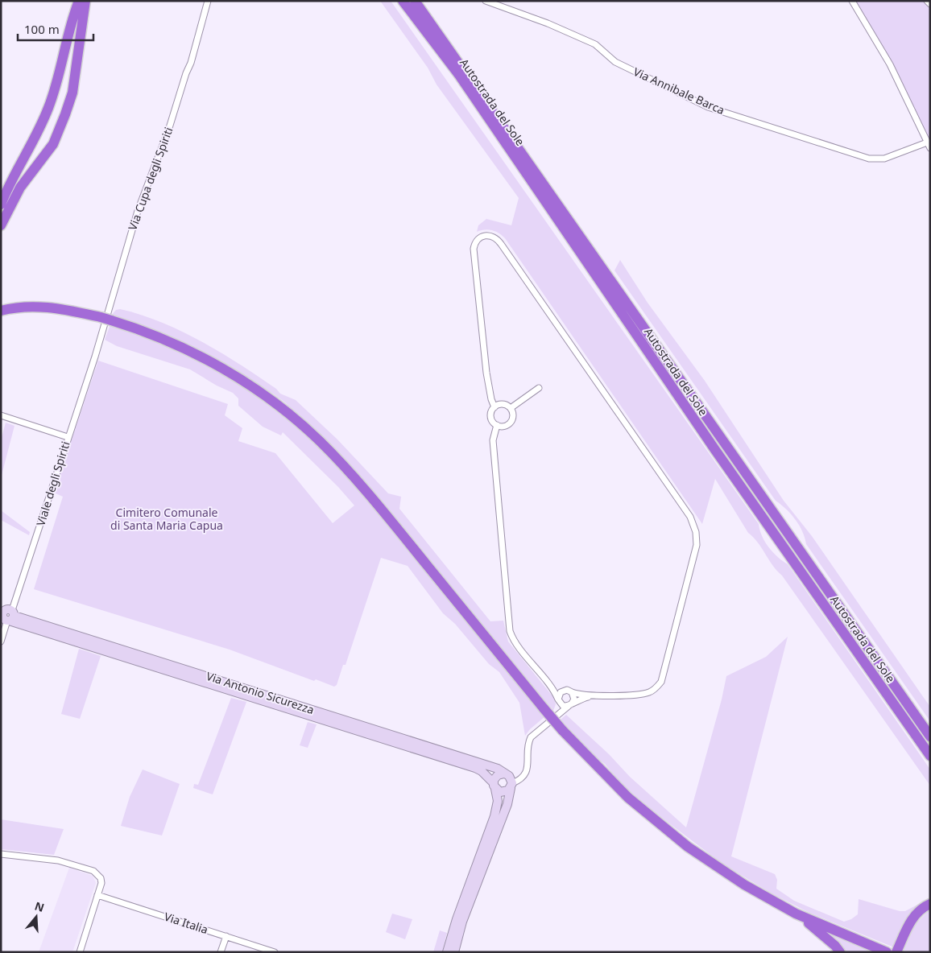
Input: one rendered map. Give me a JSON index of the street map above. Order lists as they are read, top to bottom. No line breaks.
{"streets":{"highway":["Autostrada del Sole"],"street":["Via Annibale Barca","Via Cupa degli Spiriti","Viale degli Spiriti","Via Antonio Sicurezza","Via Italia"]},"crossings":[["Via Cupa degli Spiriti","Viale degli Spiriti"],["Viale degli Spiriti","Via Antonio Sicurezza"]],"parks":["Cimitero Comunale di Santa Maria Capua"],"scale_bar":"100 m","north":"top"}
